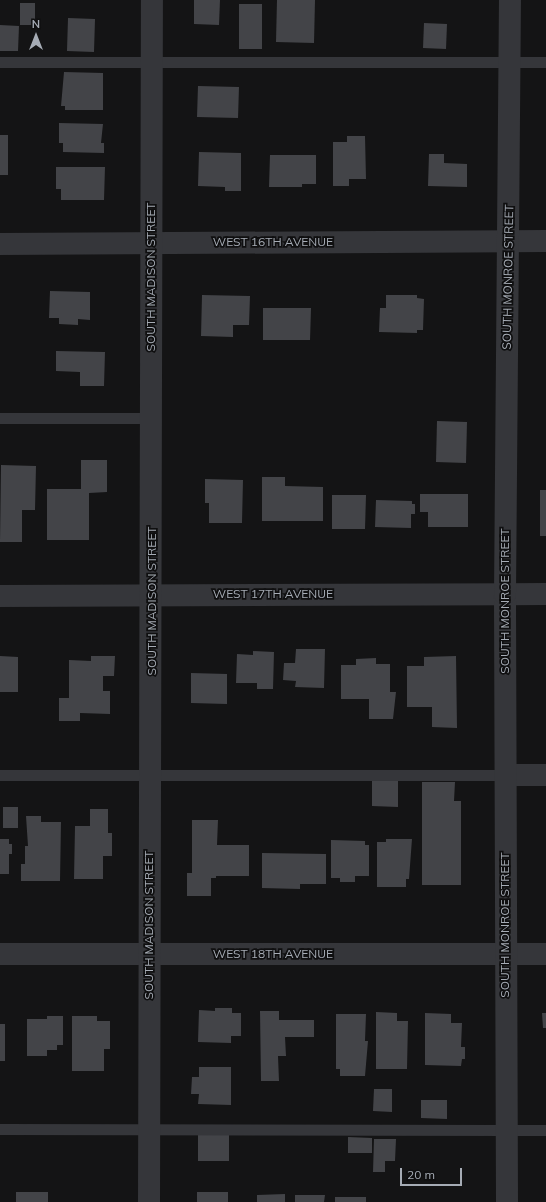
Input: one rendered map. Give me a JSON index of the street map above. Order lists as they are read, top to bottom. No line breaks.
{"streets":{"street":["WEST 16TH AVENUE","SOUTH MADISON STREET","SOUTH MONROE STREET","WEST 17TH AVENUE","WEST 18TH AVENUE"]},"crossings":[["WEST 16TH AVENUE","SOUTH MADISON STREET"],["WEST 16TH AVENUE","SOUTH MONROE STREET"],["SOUTH MADISON STREET","WEST 17TH AVENUE"],["SOUTH MADISON STREET","WEST 18TH AVENUE"],["SOUTH MONROE STREET","WEST 17TH AVENUE"],["SOUTH MONROE STREET","WEST 18TH AVENUE"]],"scale_bar":"20 m","north":"top"}
